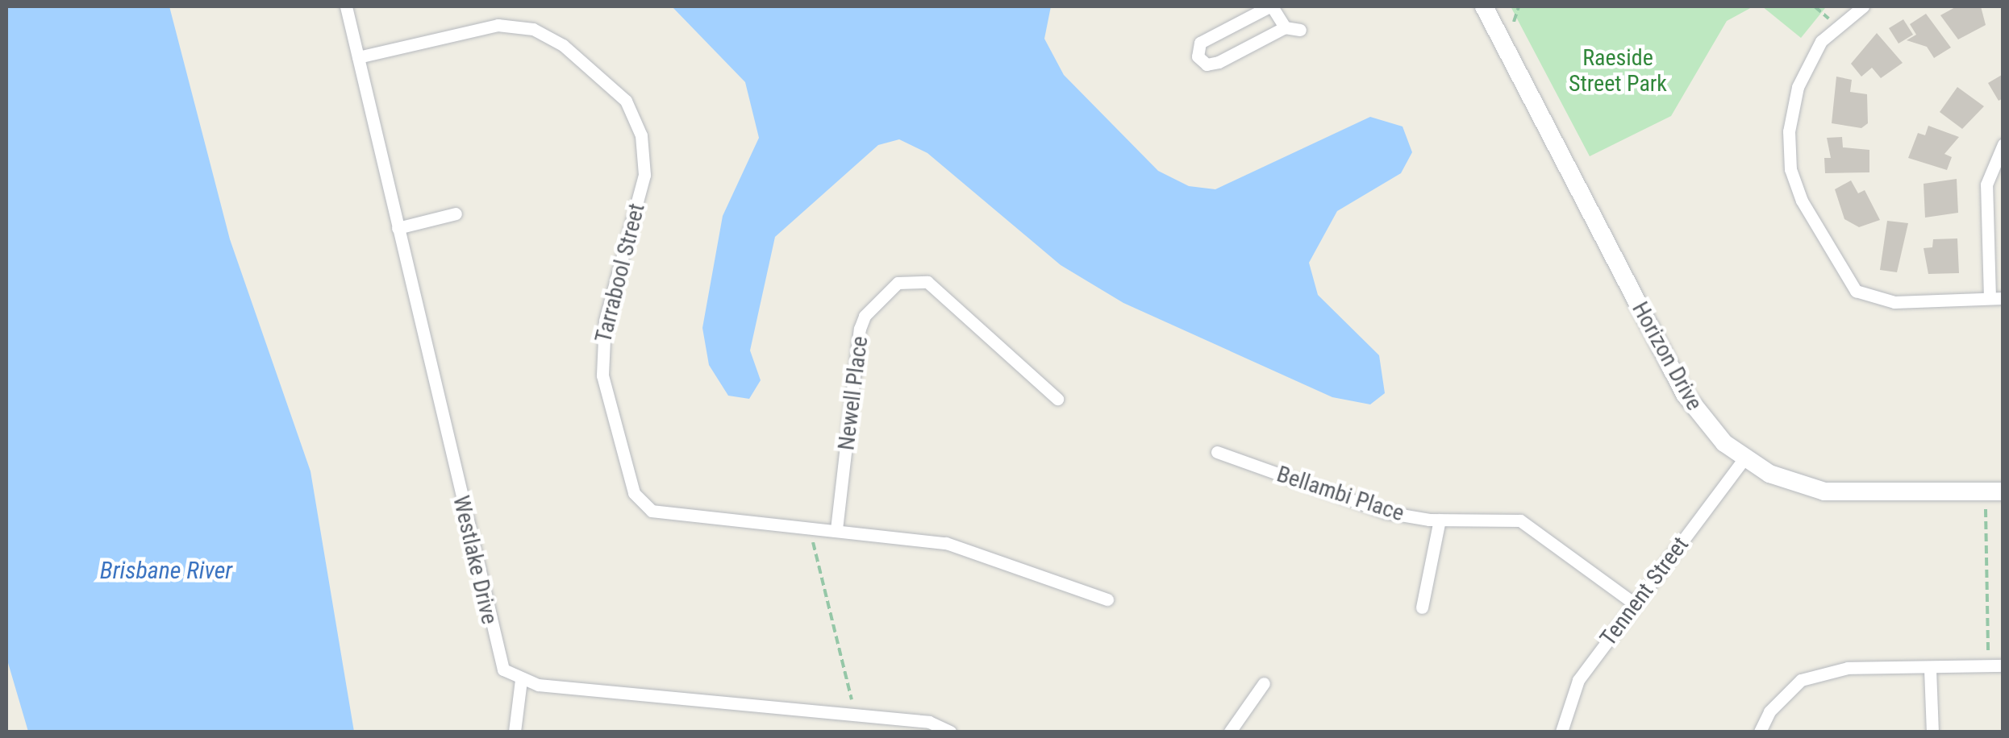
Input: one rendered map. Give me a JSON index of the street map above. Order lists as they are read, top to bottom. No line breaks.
{"streets":{"street":["Tarrabool Street","Horizon Drive","Newell Place","Bellambi Place","Westlake Drive","Tennent Street"]},"crossings":[["Tarrabool Street","Newell Place"],["Tarrabool Street","Westlake Drive"],["Horizon Drive","Tennent Street"],["Bellambi Place","Tennent Street"]],"water":["Brisbane River"],"parks":["Raeside Street Park"]}
